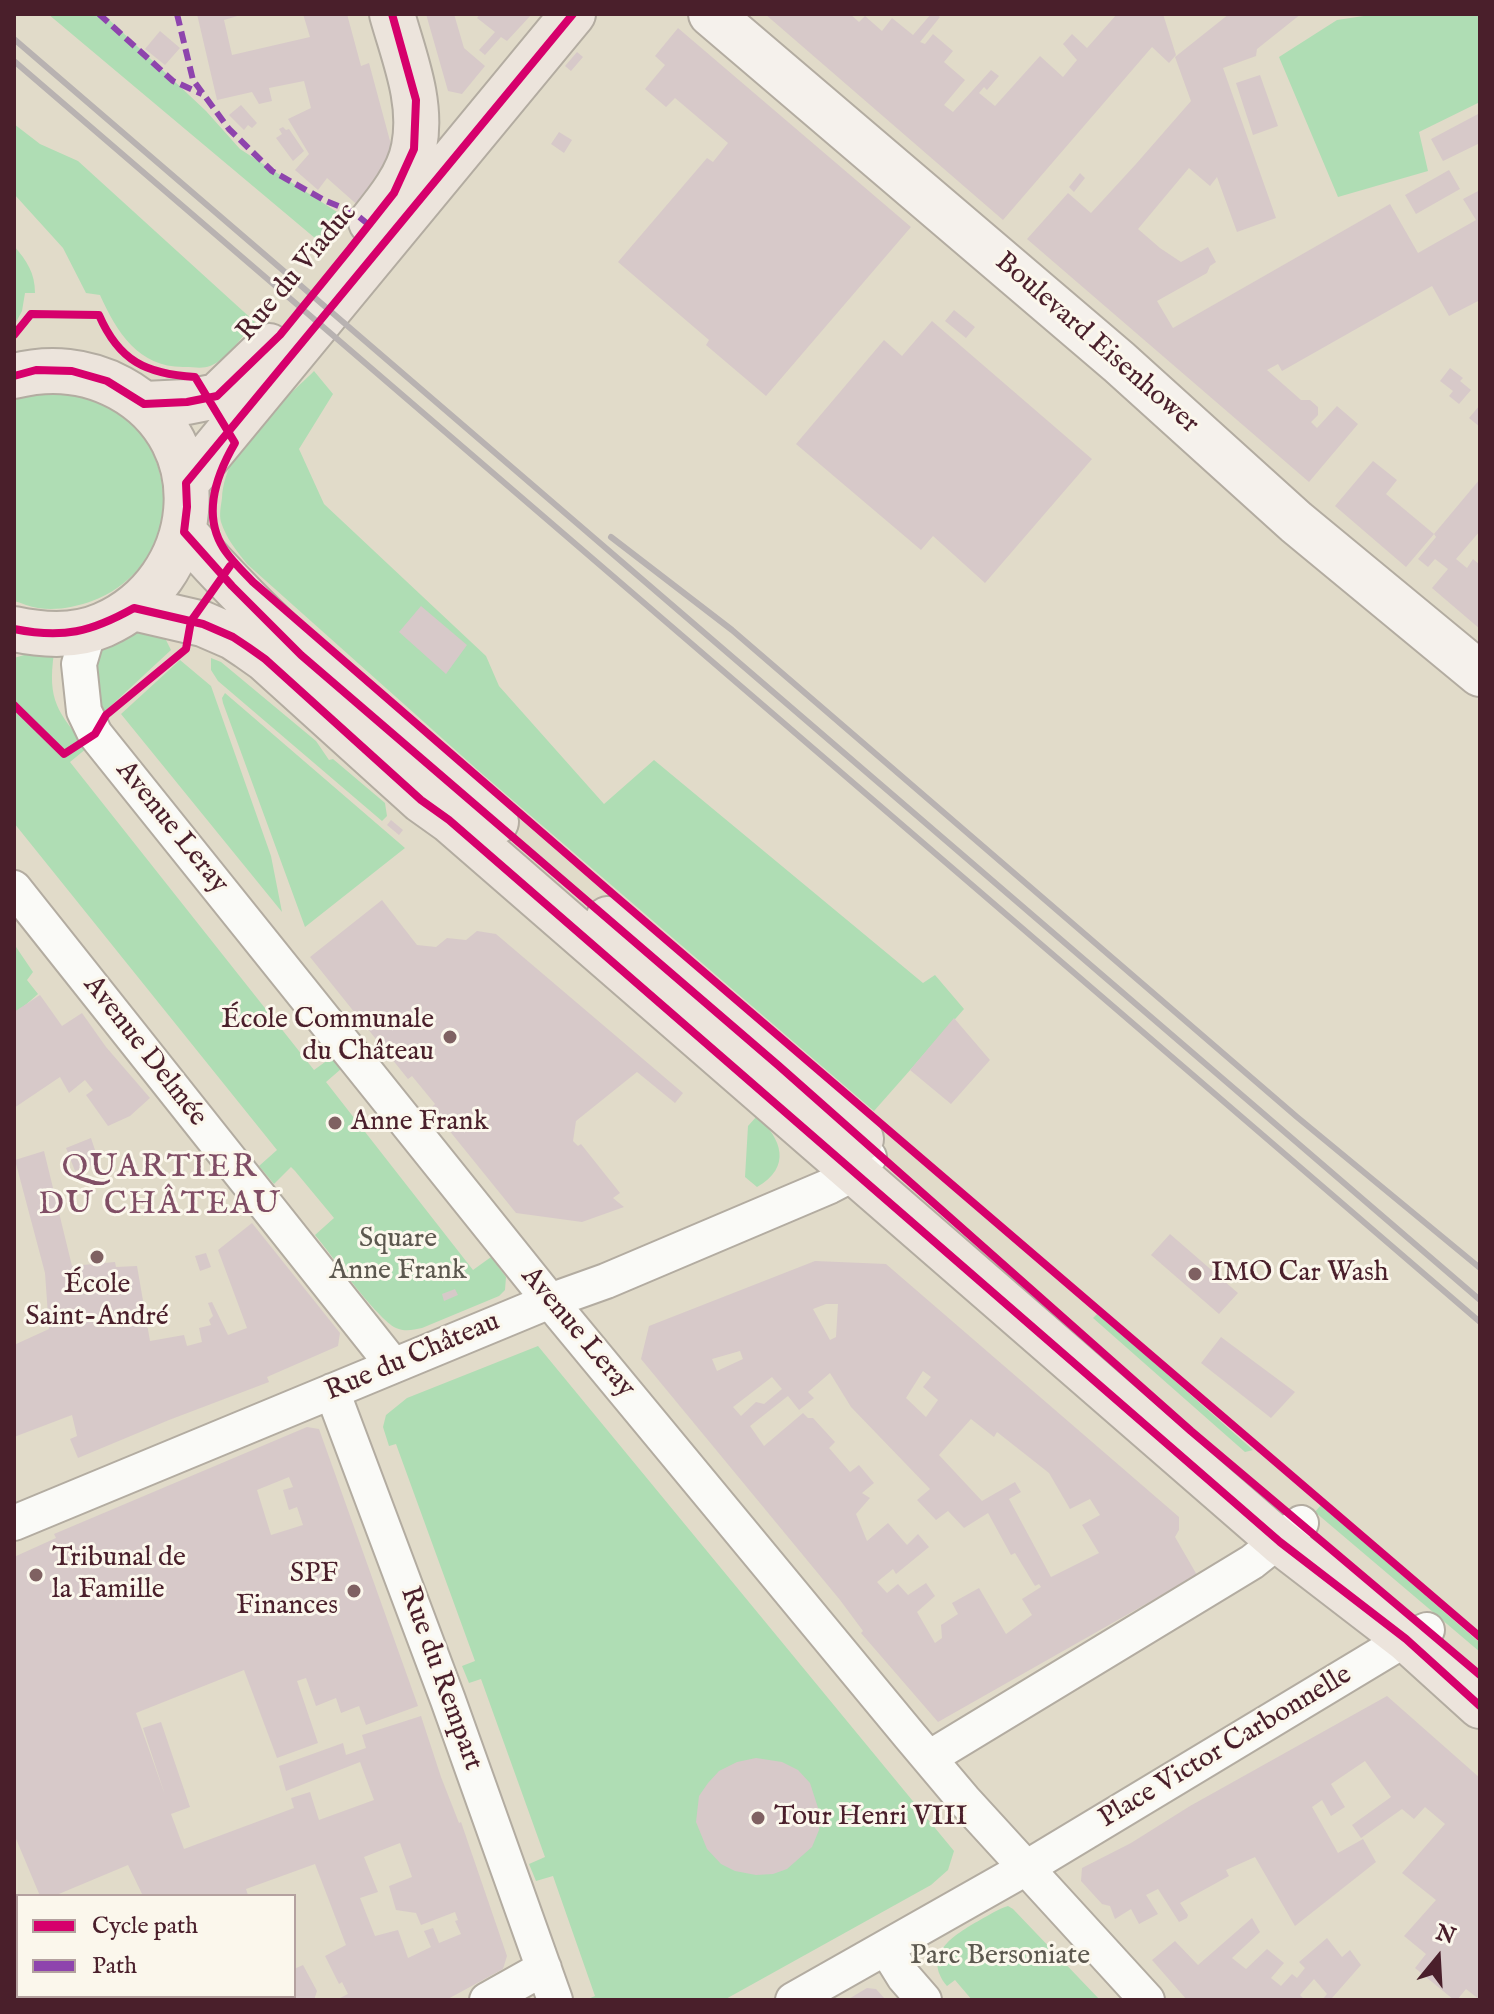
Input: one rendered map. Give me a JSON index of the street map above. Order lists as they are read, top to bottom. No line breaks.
{"streets":{"main road":["Rue du Viaduc"],"street":["Boulevard Eisenhower","Avenue Leray","Avenue Delmée","Rue du Château","Rue du Rempart","Place Victor Carbonnelle"]},"crossings":[["Avenue Leray","Rue du Château"],["Avenue Leray","Place Victor Carbonnelle"],["Avenue Delmée","Rue du Château"],["Rue du Château","Rue du Rempart"]],"districts":["QUARTIER DU CHÂTEAU"],"parks":["Square Anne Frank","Parc Bersoniate"],"places":["École Communale du Château","Anne Frank","École Saint-André","IMO Car Wash","Tribunal de la Famille","SPF Finances","Tour Henri VIII"],"legend":["Cycle path","Path"],"north":"top"}
